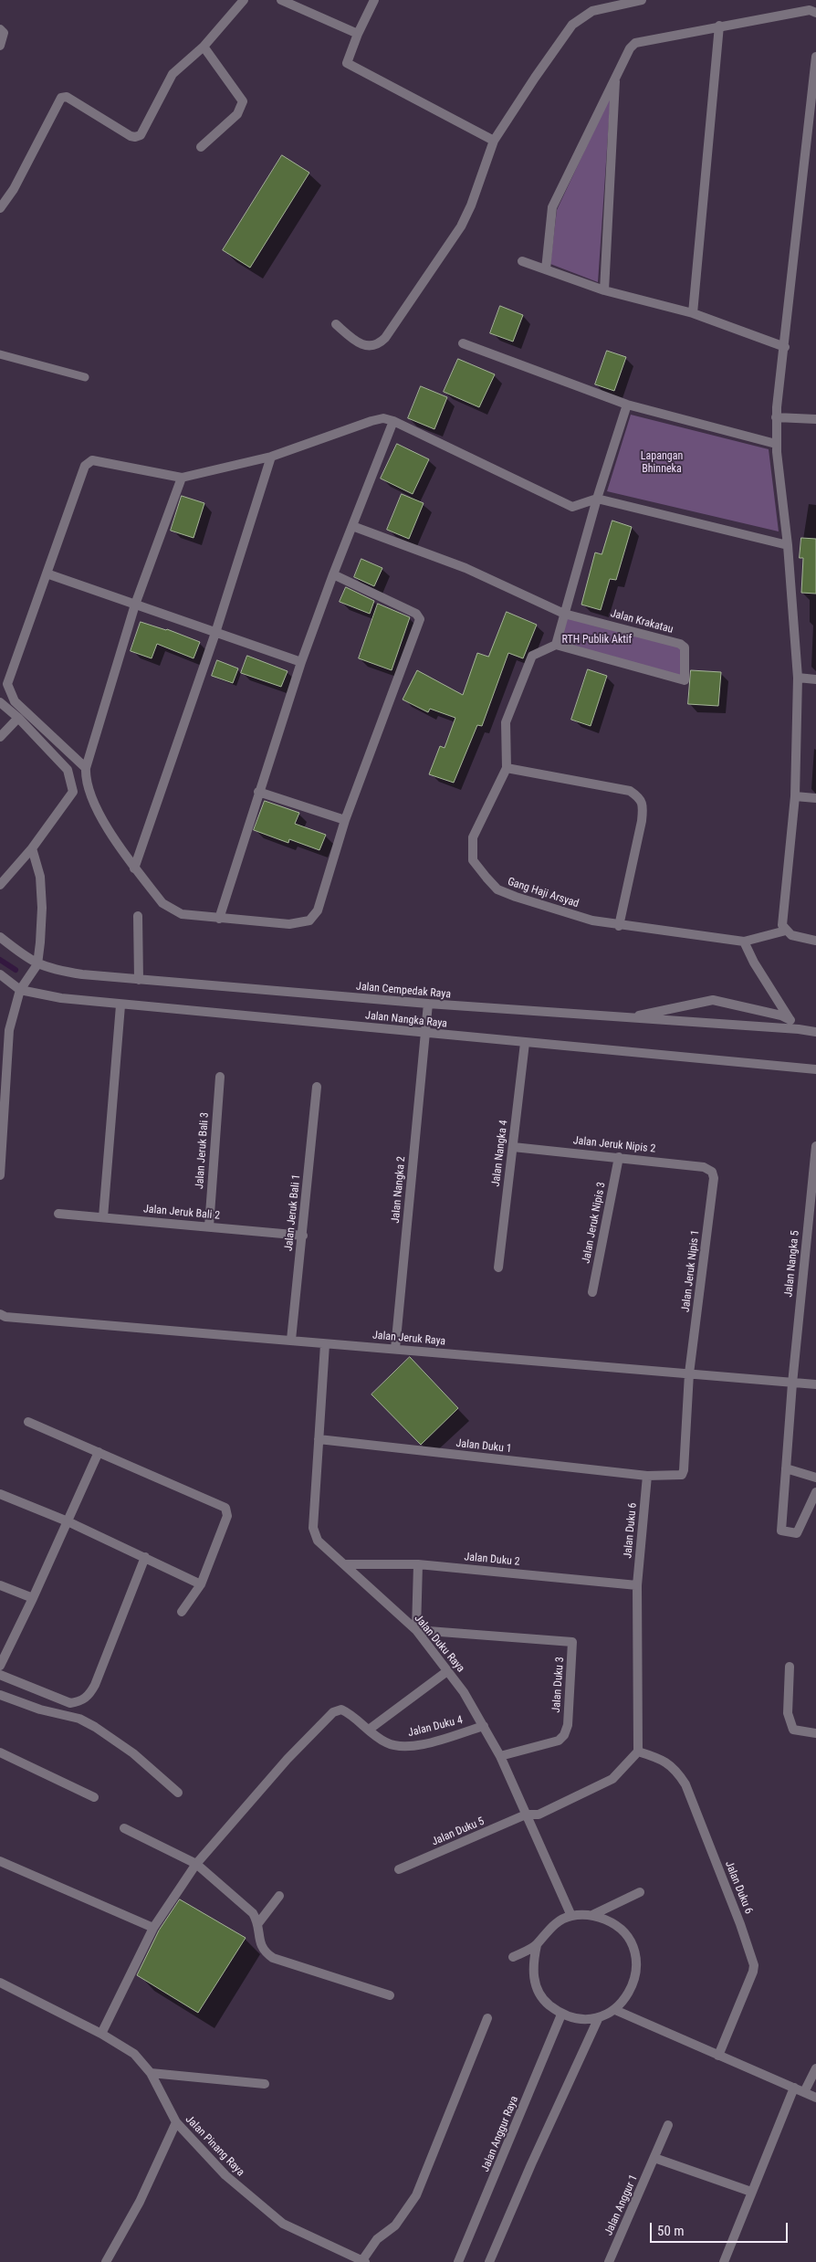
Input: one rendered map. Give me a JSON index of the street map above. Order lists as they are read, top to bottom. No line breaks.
{"streets":{"street":["Jalan Krakatau","Gang Haji Arsyad","Jalan Cempedak Raya","Jalan Nangka Raya","Jalan Jeruk Nipis 2","Jalan Jeruk Bali 3","Jalan Nangka 4","Jalan Nangka 2","Jalan Jeruk Bali 2","Jalan Jeruk Bali 1","Jalan Jeruk Nipis 3","Jalan Nangka 5","Jalan Jeruk Nipis 1","Jalan Jeruk Raya","Jalan Duku 1","Jalan Duku 6","Jalan Duku 2","Jalan Duku Raya","Jalan Duku 3","Jalan Duku 4","Jalan Duku 5","Jalan Anggur Raya","Jalan Pinang Raya","Jalan Anggur 1"]},"crossings":[["Jalan Krakatau","Gang Haji Arsyad"],["Jalan Cempedak Raya","Jalan Nangka 2"],["Jalan Nangka Raya","Jalan Nangka 4"],["Jalan Nangka Raya","Jalan Nangka 2"],["Jalan Jeruk Nipis 2","Jalan Nangka 4"],["Jalan Jeruk Nipis 2","Jalan Jeruk Nipis 3"],["Jalan Jeruk Nipis 2","Jalan Jeruk Nipis 1"],["Jalan Jeruk Bali 3","Jalan Jeruk Bali 2"],["Jalan Nangka 2","Jalan Jeruk Raya"],["Jalan Jeruk Bali 2","Jalan Jeruk Bali 1"],["Jalan Jeruk Bali 1","Jalan Jeruk Raya"],["Jalan Nangka 5","Jalan Jeruk Raya"],["Jalan Jeruk Nipis 1","Jalan Jeruk Raya"],["Jalan Jeruk Nipis 1","Jalan Duku 1"],["Jalan Jeruk Nipis 1","Jalan Duku 6"],["Jalan Jeruk Raya","Jalan Duku Raya"],["Jalan Duku 1","Jalan Duku 6"],["Jalan Duku 1","Jalan Duku Raya"],["Jalan Duku 6","Jalan Duku 2"],["Jalan Duku 6","Jalan Duku 5"],["Jalan Duku 2","Jalan Duku Raya"],["Jalan Duku Raya","Jalan Duku 3"],["Jalan Duku Raya","Jalan Duku 4"],["Jalan Duku Raya","Jalan Duku 5"],["Jalan Duku Raya","Jalan Anggur Raya"]],"parks":["Lapangan Bhinneka","RTH Publik Aktif"],"scale_bar":"50 m"}
